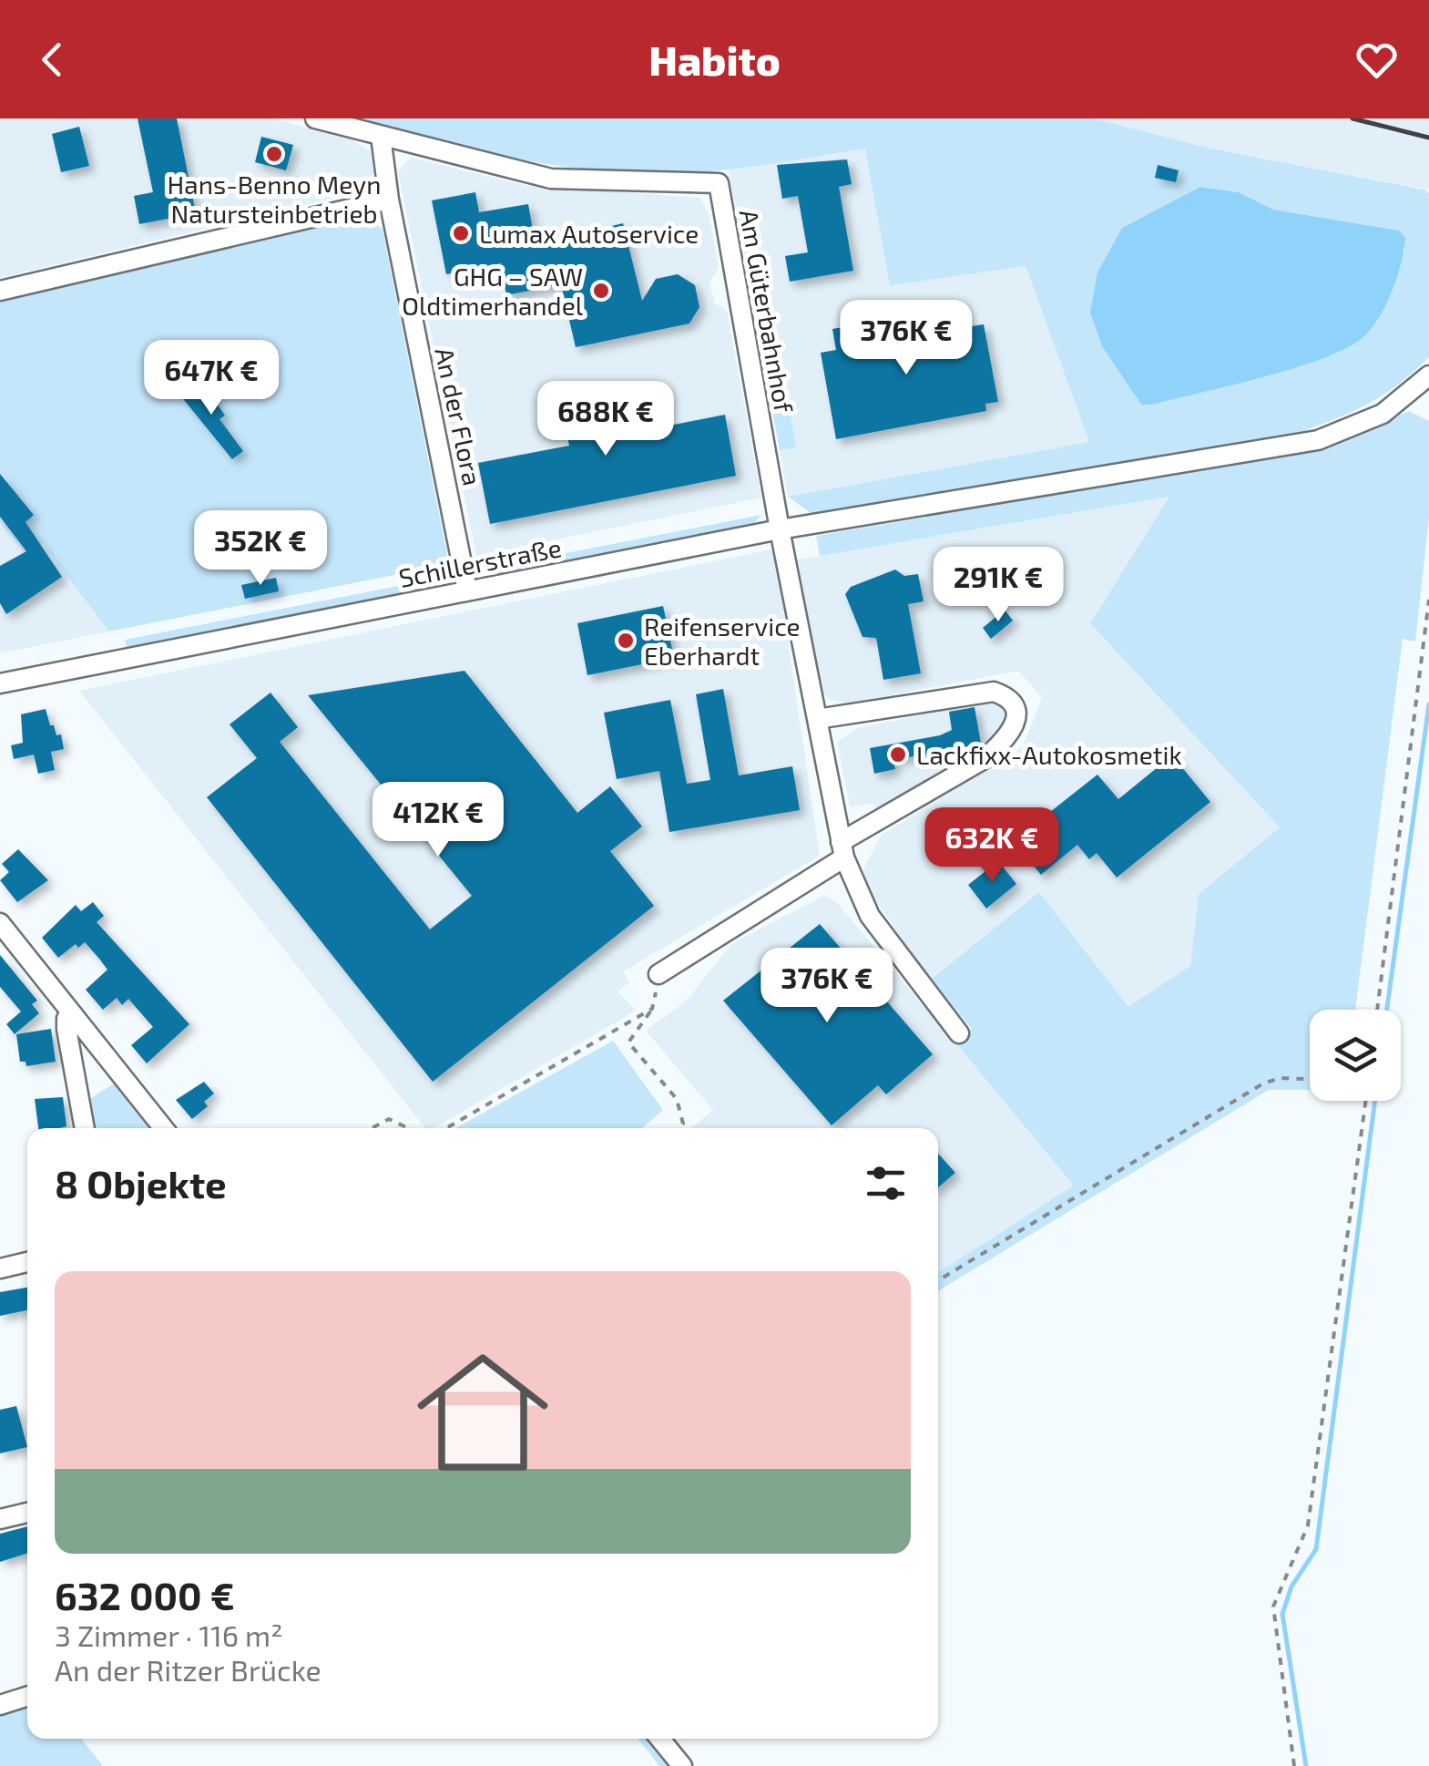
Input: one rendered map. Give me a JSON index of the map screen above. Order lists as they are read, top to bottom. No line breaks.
{"streets":{"street":["Am Güterbahnhof","An der Flora","Schillerstraße"]},"crossings":[["Am Güterbahnhof","An der Flora"],["Am Güterbahnhof","Schillerstraße"],["An der Flora","Schillerstraße"]],"places":["Hans-Benno Meyn Natursteinbetrieb","Lumax Autoservice","GHG – SAW Oldtimerhandel","Reifenservice Eberhardt","Lackfixx-Autokosmetik"],"page":{"header":"Habito","price":["376K €","647K €","688K €","352K €","291K €","412K €","632K €","376K €"],"heading":"8 Objekte","list":[{"name":"632 000 €","note":"3 Zimmer · 116 m² · An der Ritzer Brücke"}]}}
